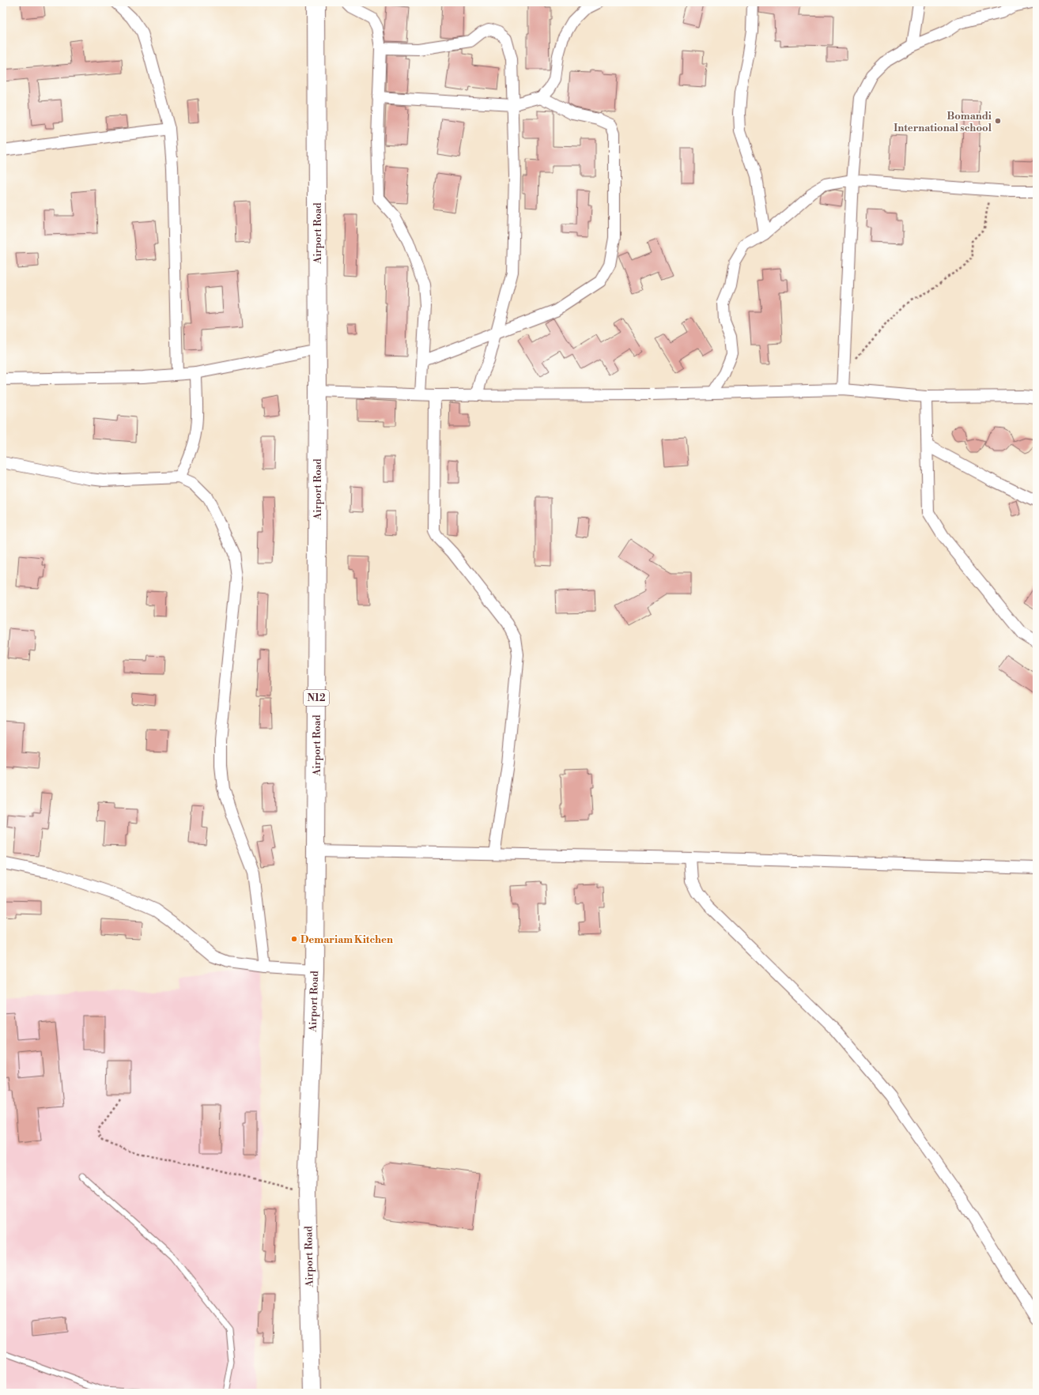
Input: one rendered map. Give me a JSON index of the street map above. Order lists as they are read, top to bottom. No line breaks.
{"streets":{"highway":["Airport Road","N12"]},"places":["Bomandi International school","Demariam Kitchen"]}
